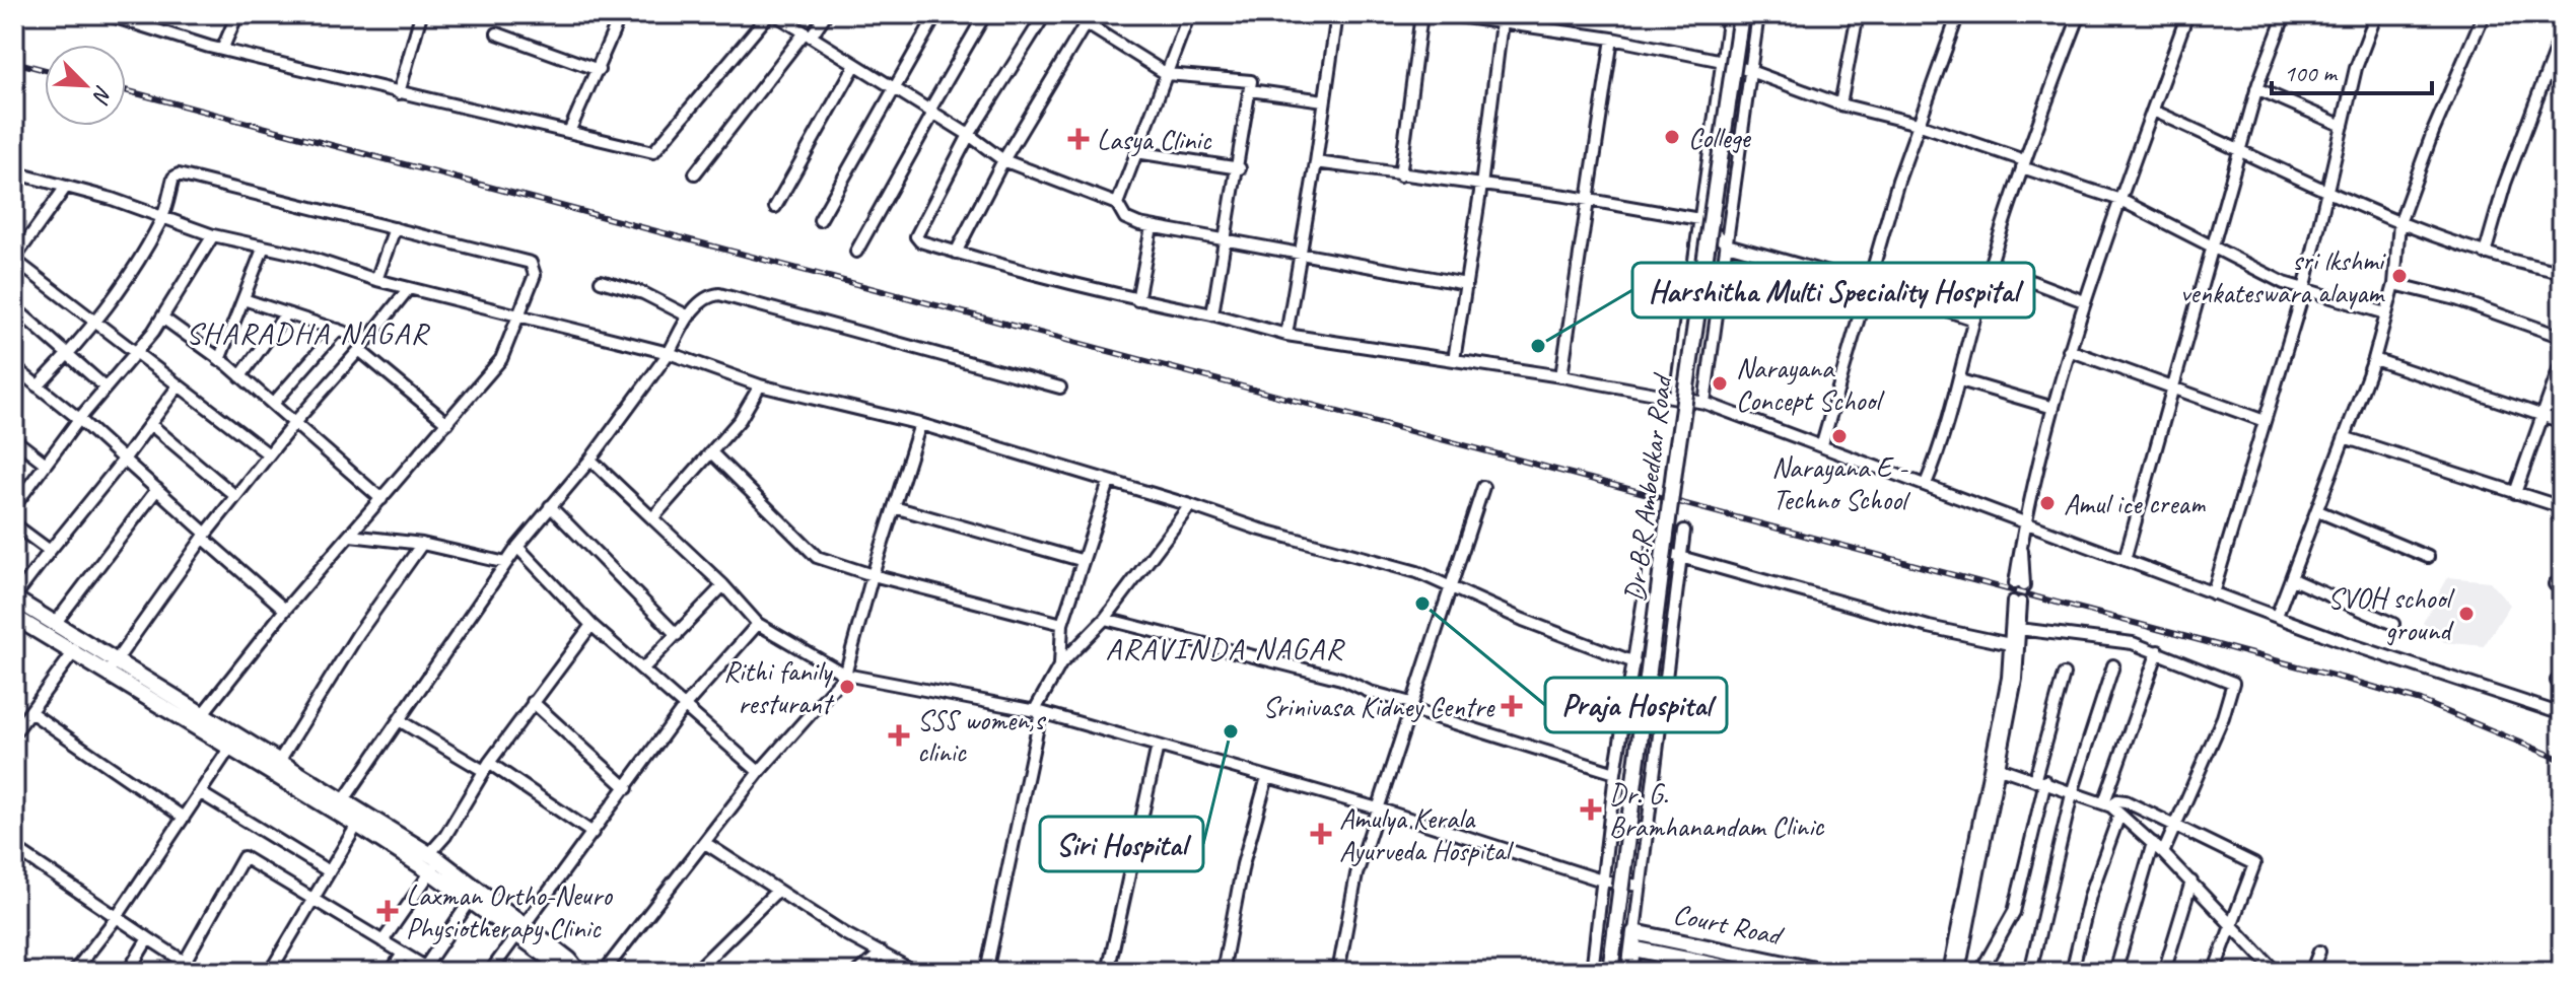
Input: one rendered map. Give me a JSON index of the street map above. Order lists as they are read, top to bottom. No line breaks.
{"streets":{"street":["Dr B.R Ambedkar Road","Court Road"]},"districts":["SHARADHA NAGAR","ARAVINDA NAGAR"],"places":{"other":["College","sri lkshmi venkateswara alayam","Harshitha Multi Speciality Hospital","Narayana Concept School","Narayana E - Techno School","Amul ice cream","Praja Hospital","SVOH school ground","Rithi fanily resturant","Siri Hospital"],"health":["Lasya Clinic","Srinivasa Kidney Centre","SSS women,s clinic","Dr. G. Bramhanandam Clinic","Amulya Kerala Ayurveda Hospital","Laxman Ortho-Neuro Physiotherapy Clinic"]},"scale_bar":"100 m","north":"bottom right"}
